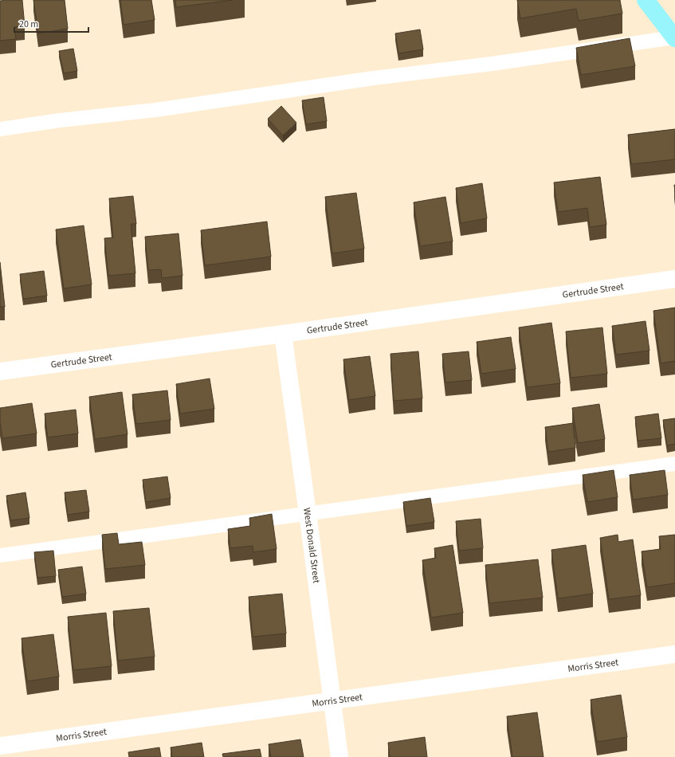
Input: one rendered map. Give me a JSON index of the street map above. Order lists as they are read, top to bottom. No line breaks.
{"streets":{"street":["Gertrude Street","West Donald Street","Morris Street"]},"crossings":[["Gertrude Street","West Donald Street"],["West Donald Street","Morris Street"]],"scale_bar":"20 m"}
